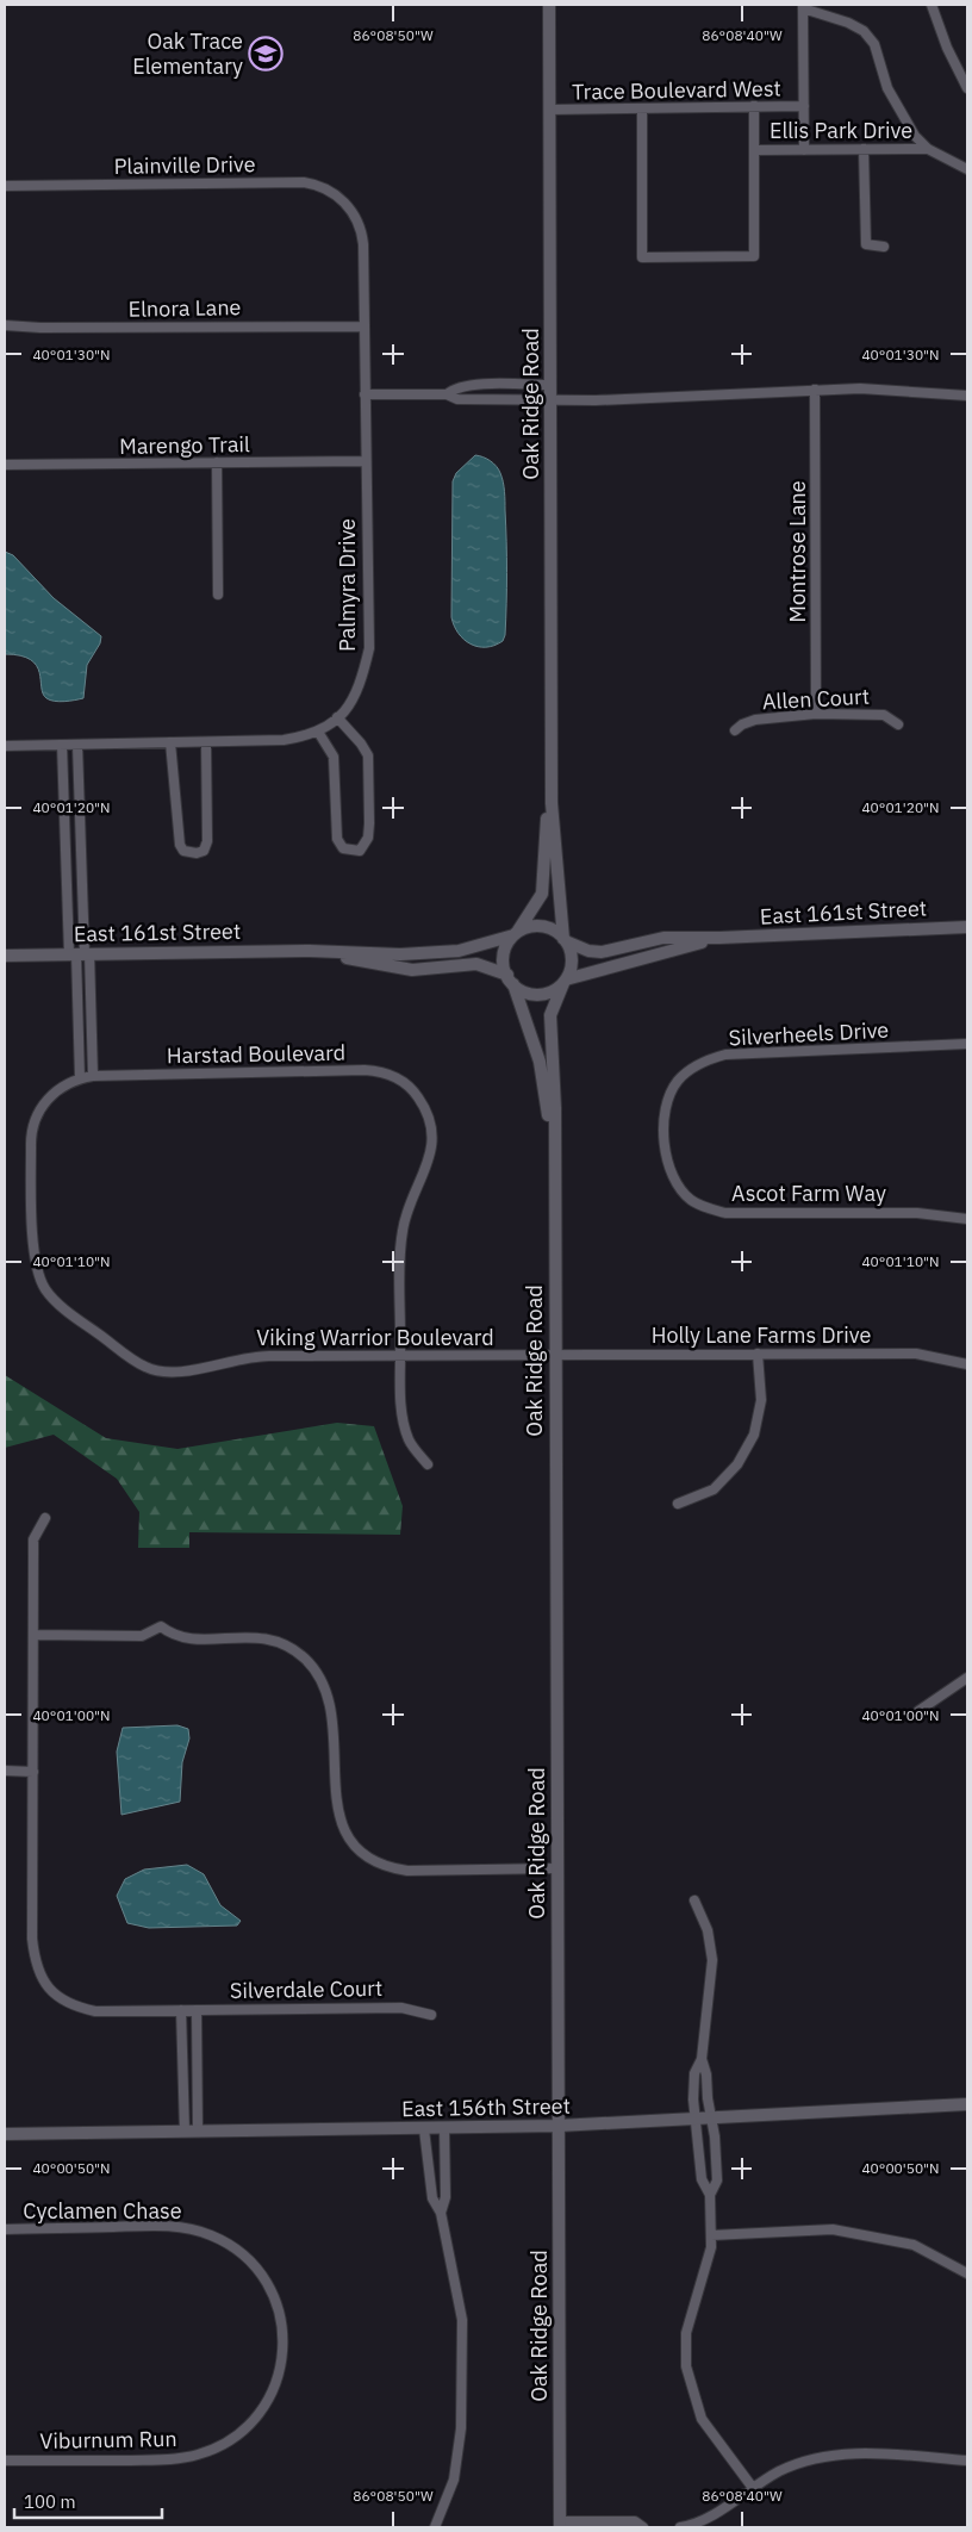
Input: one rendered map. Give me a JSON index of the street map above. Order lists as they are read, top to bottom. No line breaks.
{"streets":{"street":["Trace Boulevard West","Ellis Park Drive","Plainville Drive","Elnora Lane","Oak Ridge Road","Marengo Trail","Montrose Lane","Palmyra Drive","Allen Court","East 161st Street","Silverheels Drive","Harstad Boulevard","Ascot Farm Way","Holly Lane Farms Drive","Viking Warrior Boulevard","Silverdale Court","East 156th Street","Cyclamen Chase","Viburnum Run"]},"crossings":[["Trace Boulevard West","Oak Ridge Road"],["Plainville Drive","Palmyra Drive"],["Elnora Lane","Palmyra Drive"],["Oak Ridge Road","East 161st Street"],["Oak Ridge Road","Holly Lane Farms Drive"],["Oak Ridge Road","Viking Warrior Boulevard"],["Oak Ridge Road","East 156th Street"],["Marengo Trail","Palmyra Drive"],["Montrose Lane","Allen Court"],["Silverheels Drive","Ascot Farm Way"],["Harstad Boulevard","Viking Warrior Boulevard"],["Holly Lane Farms Drive","Viking Warrior Boulevard"],["Cyclamen Chase","Viburnum Run"]],"places":{"school or university":["Oak Trace Elementary"]},"scale_bar":"100 m","coordinates":["86°08'50\"W","86°08'40\"W","40°01'30\"N","40°01'20\"N","40°01'10\"N","40°01'00\"N","40°00'50\"N"]}
